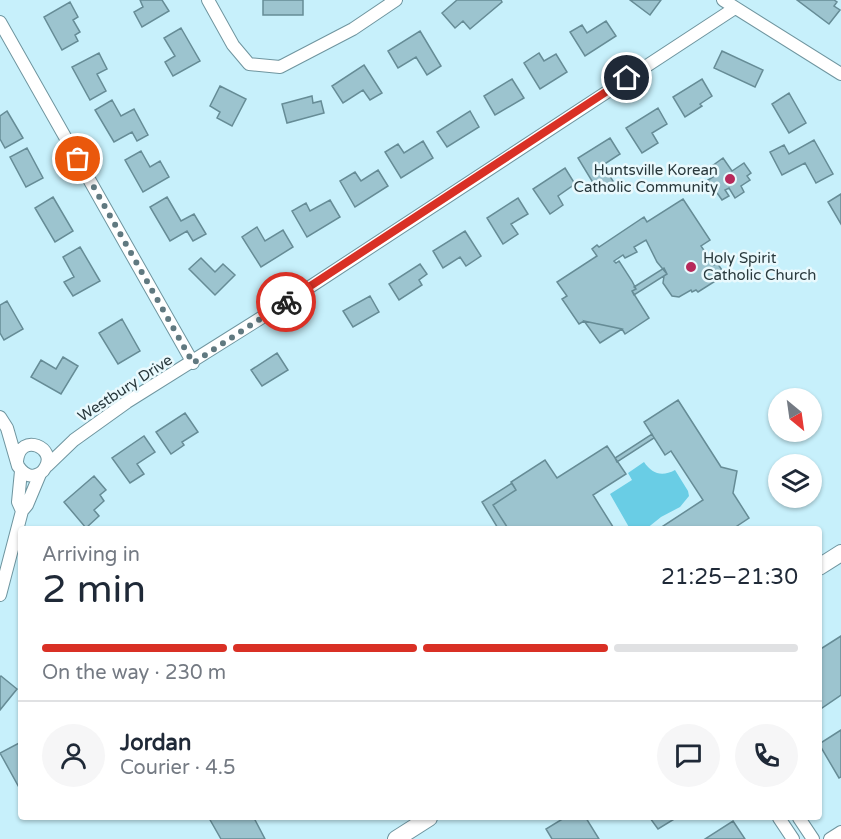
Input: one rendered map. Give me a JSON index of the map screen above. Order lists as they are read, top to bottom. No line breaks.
{"streets":{"street":["Westbury Drive"]},"places":["Huntsville Korean Catholic Community","Holy Spirit Catholic Church"],"north":"bottom right","page":{"heading":["2 min","Arriving in","21:25–21:30"],"panel":["Jordan","Courier · 4.5"],"bar":"On the way · 230 m"}}
